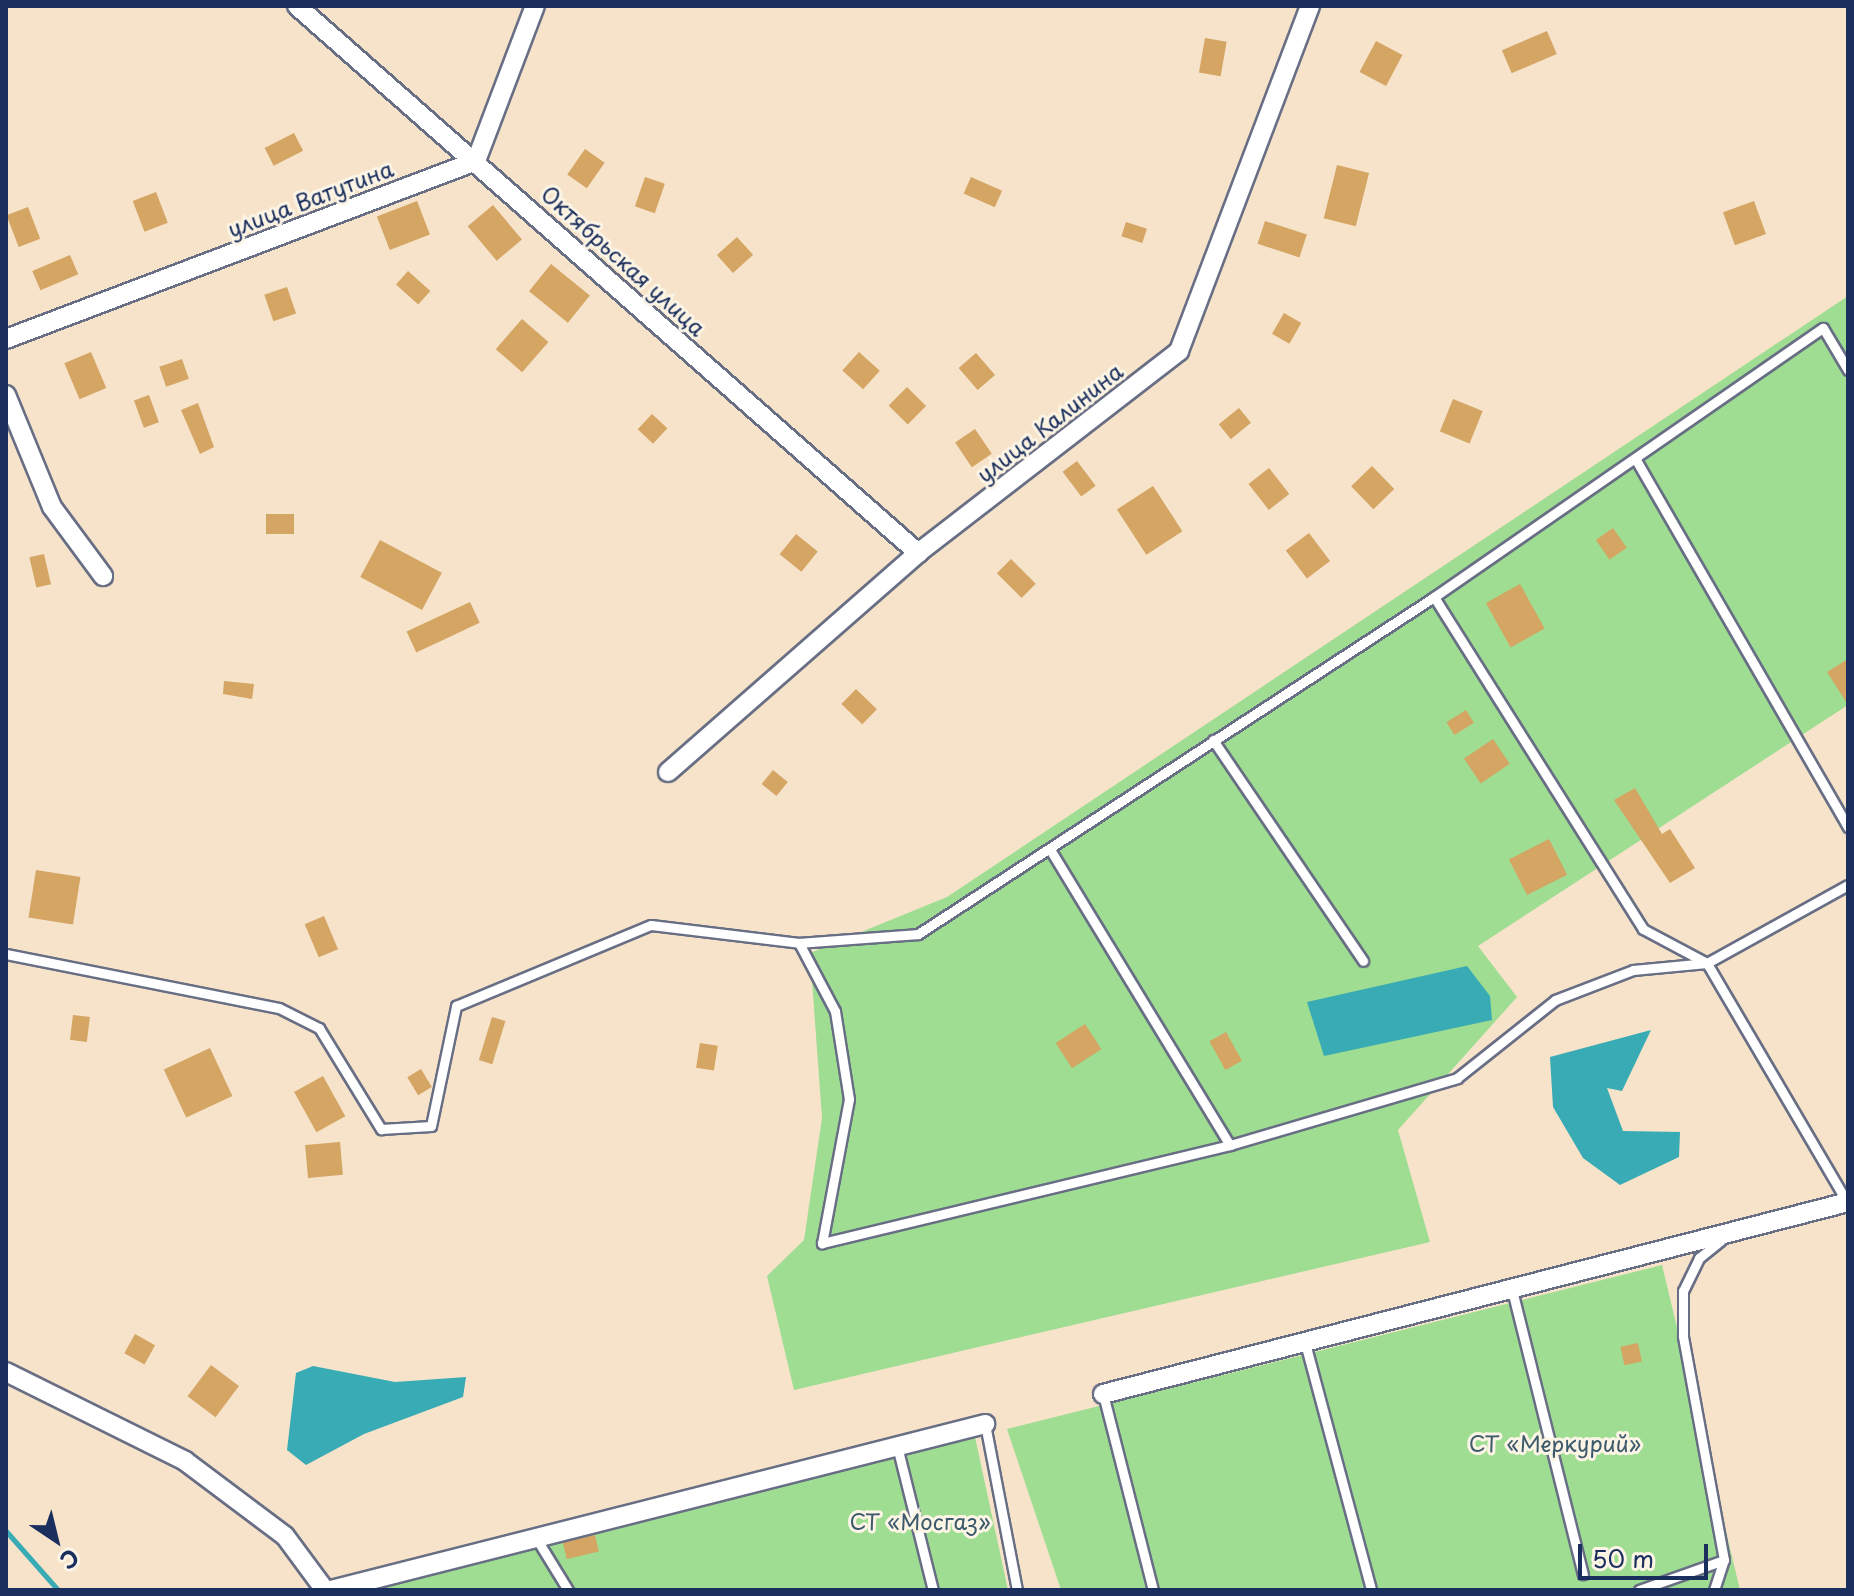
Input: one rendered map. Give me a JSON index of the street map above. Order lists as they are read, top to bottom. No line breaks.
{"streets":{"street":["улица Ватутина","Октябрьская улица","улица Калинина"]},"crossings":[["улица Ватутина","Октябрьская улица"],["Октябрьская улица","улица Калинина"]],"parks":["СТ «Меркурий»","СТ «Мосгаз»"],"scale_bar":"50 m","north":"bottom right"}
